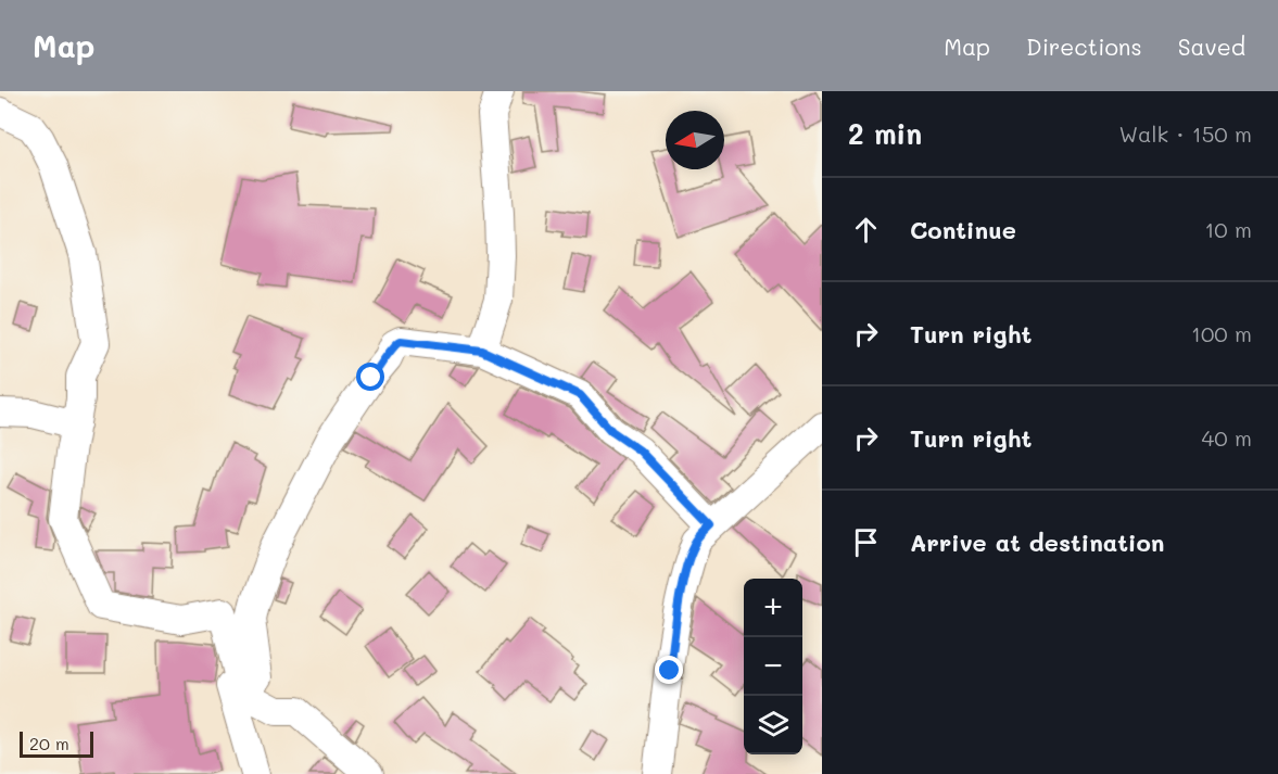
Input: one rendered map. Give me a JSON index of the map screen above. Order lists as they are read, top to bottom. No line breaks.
{"scale_bar":"20 m","north":"left","page":{"header":"Map","nav":["Map","Directions","Saved"],"heading":["2 min","Walk · 150 m"],"list":[["Continue","10 m"],["Turn right","100 m"],["Turn right","40 m"],"Arrive at destination"],"map_buttons":["+","−"],"scale":"20 m"}}
